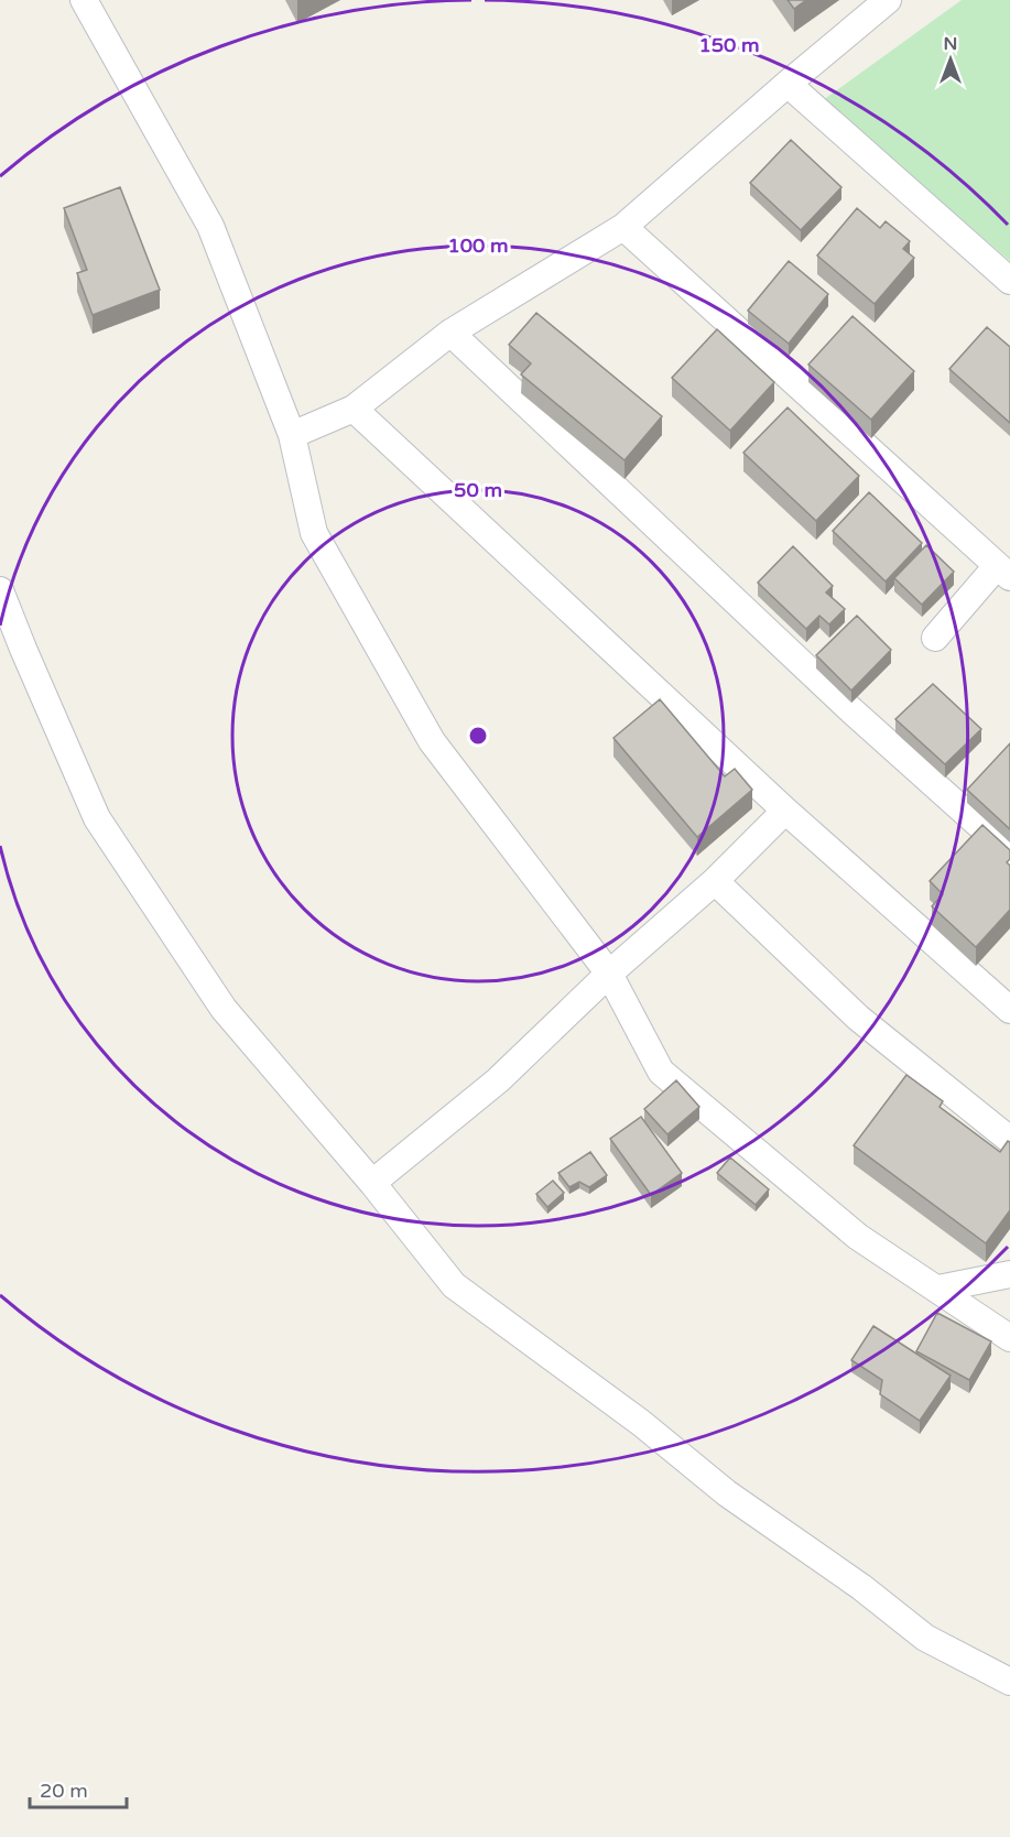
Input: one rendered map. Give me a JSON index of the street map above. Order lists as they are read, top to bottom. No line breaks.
{"scale_bar":"20 m","north":"top","rings":["150 m","100 m","50 m"]}
